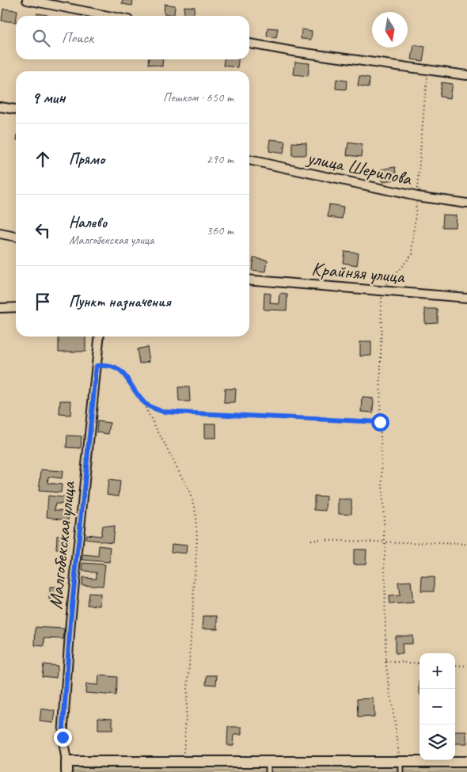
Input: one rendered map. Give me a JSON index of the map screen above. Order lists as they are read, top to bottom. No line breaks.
{"streets":{"street":["улица Шерипова","Крайняя улица","Малгобекская улица"]},"north":"bottom","page":{"search":"Поиск","heading":["9 мин","Пешком · 650 m"],"list":[["Прямо","290 m"],["Налево","Малгобекская улица","360 m"],"Пункт назначения"],"map_buttons":["+","−"]}}
